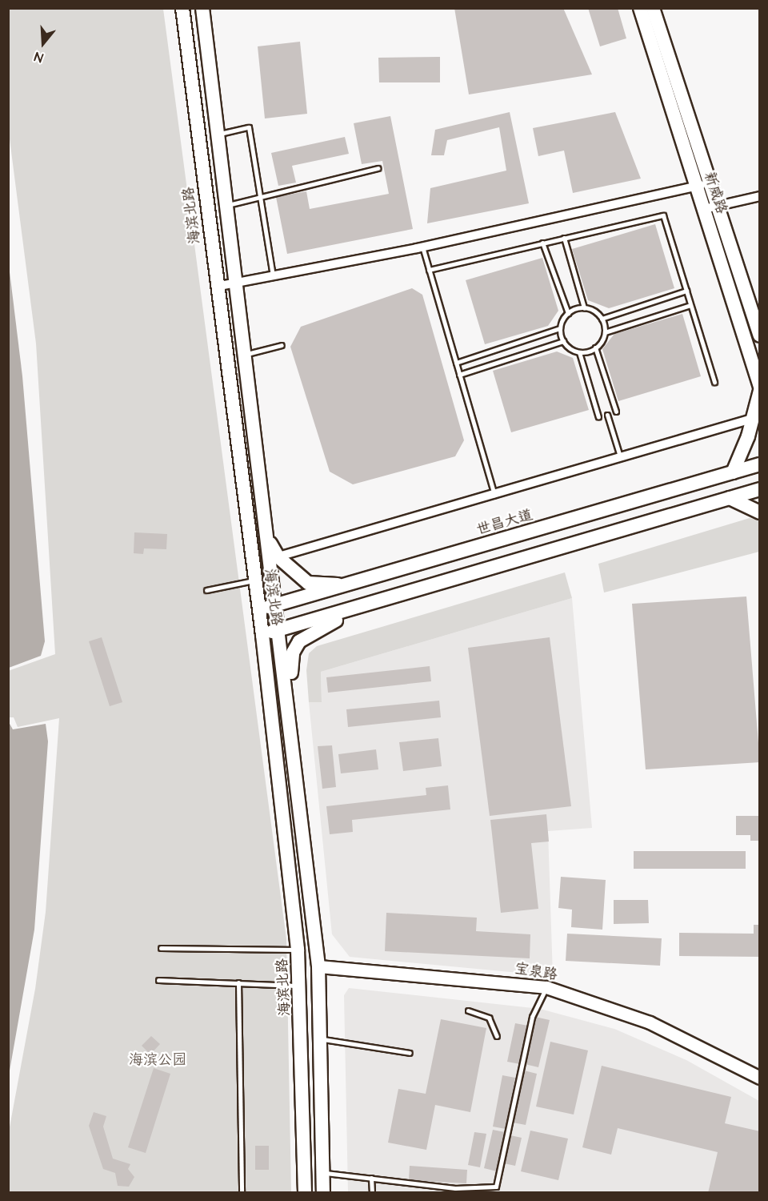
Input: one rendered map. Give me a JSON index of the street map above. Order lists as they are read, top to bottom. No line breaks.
{"streets":{"main road":["新威路","海滨北路","世昌大道"],"street":["宝泉路"]},"crossings":[["海滨北路","世昌大道"],["海滨北路","宝泉路"]],"parks":["海滨公园"],"north":"bottom"}
